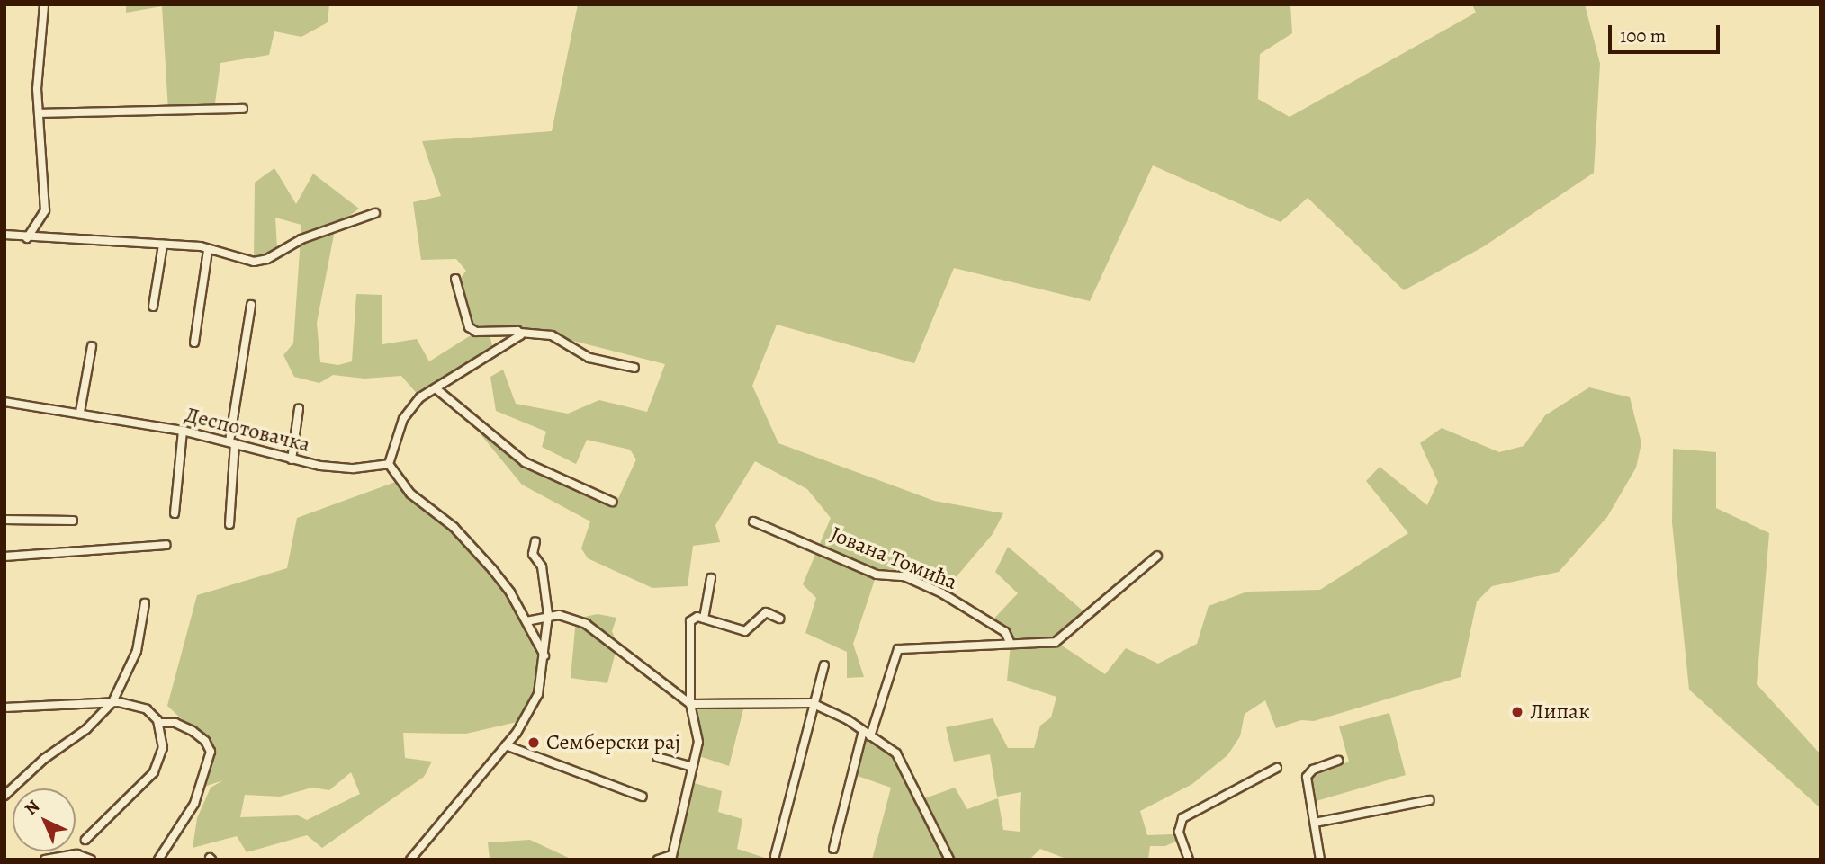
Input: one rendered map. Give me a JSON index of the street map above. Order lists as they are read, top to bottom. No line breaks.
{"streets":{"street":["Деспотовачка","Јована Томића"]},"places":["Липак","Семберски рај"],"scale_bar":"100 m","north":"top left"}
